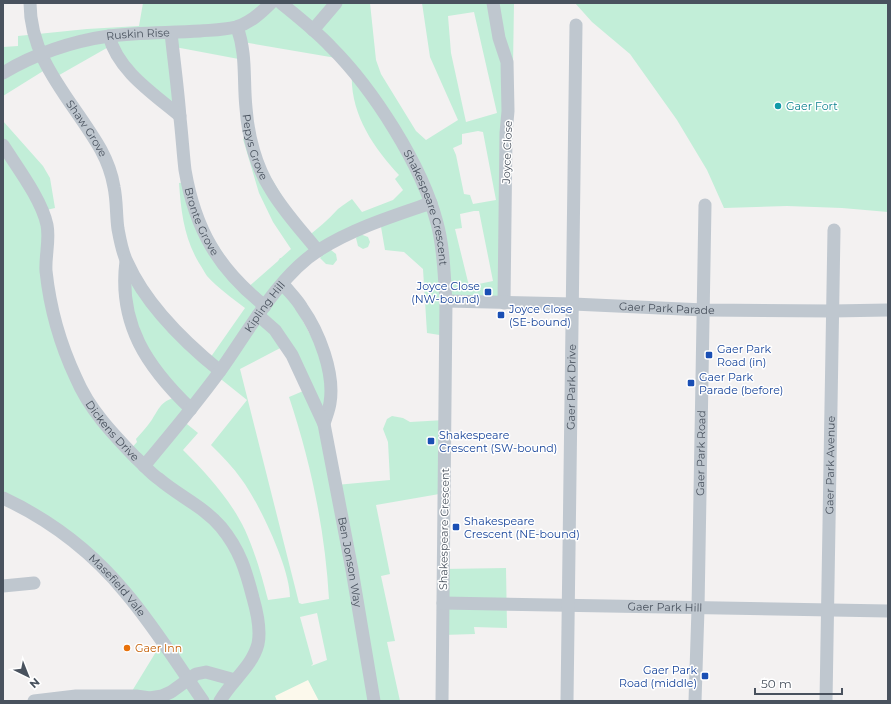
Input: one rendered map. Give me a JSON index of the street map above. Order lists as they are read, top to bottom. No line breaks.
{"streets":{"street":["Ruskin Rise","Shaw Grove","Pepys Grove","Joyce Close","Shakespeare Crescent","Bronte Grove","Kipling Hill","Gaer Park Parade","Gaer Park Drive","Dickens Drive","Gaer Park Road","Gaer Park Avenue","Ben Jonson Way","Masefield Vale","Gaer Park Hill"]},"crossings":[["Ruskin Rise","Shaw Grove"],["Ruskin Rise","Pepys Grove"],["Ruskin Rise","Bronte Grove"],["Shaw Grove","Kipling Hill"],["Pepys Grove","Kipling Hill"],["Joyce Close","Gaer Park Parade"],["Shakespeare Crescent","Kipling Hill"],["Shakespeare Crescent","Gaer Park Parade"],["Shakespeare Crescent","Gaer Park Hill"],["Bronte Grove","Kipling Hill"],["Bronte Grove","Ben Jonson Way"],["Kipling Hill","Dickens Drive"],["Kipling Hill","Ben Jonson Way"],["Gaer Park Parade","Gaer Park Drive"],["Gaer Park Parade","Gaer Park Road"],["Gaer Park Parade","Gaer Park Avenue"],["Gaer Park Drive","Gaer Park Hill"],["Gaer Park Road","Gaer Park Hill"],["Gaer Park Avenue","Gaer Park Hill"]],"places":{"other":["Gaer Fort","Gaer Inn"],"transit":["Joyce Close (NW-bound)","Joyce Close (SE-bound)","Gaer Park Road (in)","Gaer Park Parade (before)","Shakespeare Crescent (SW-bound)","Shakespeare Crescent (NE-bound)","Gaer Park Road (middle)"]},"scale_bar":"50 m","north":"bottom right"}
